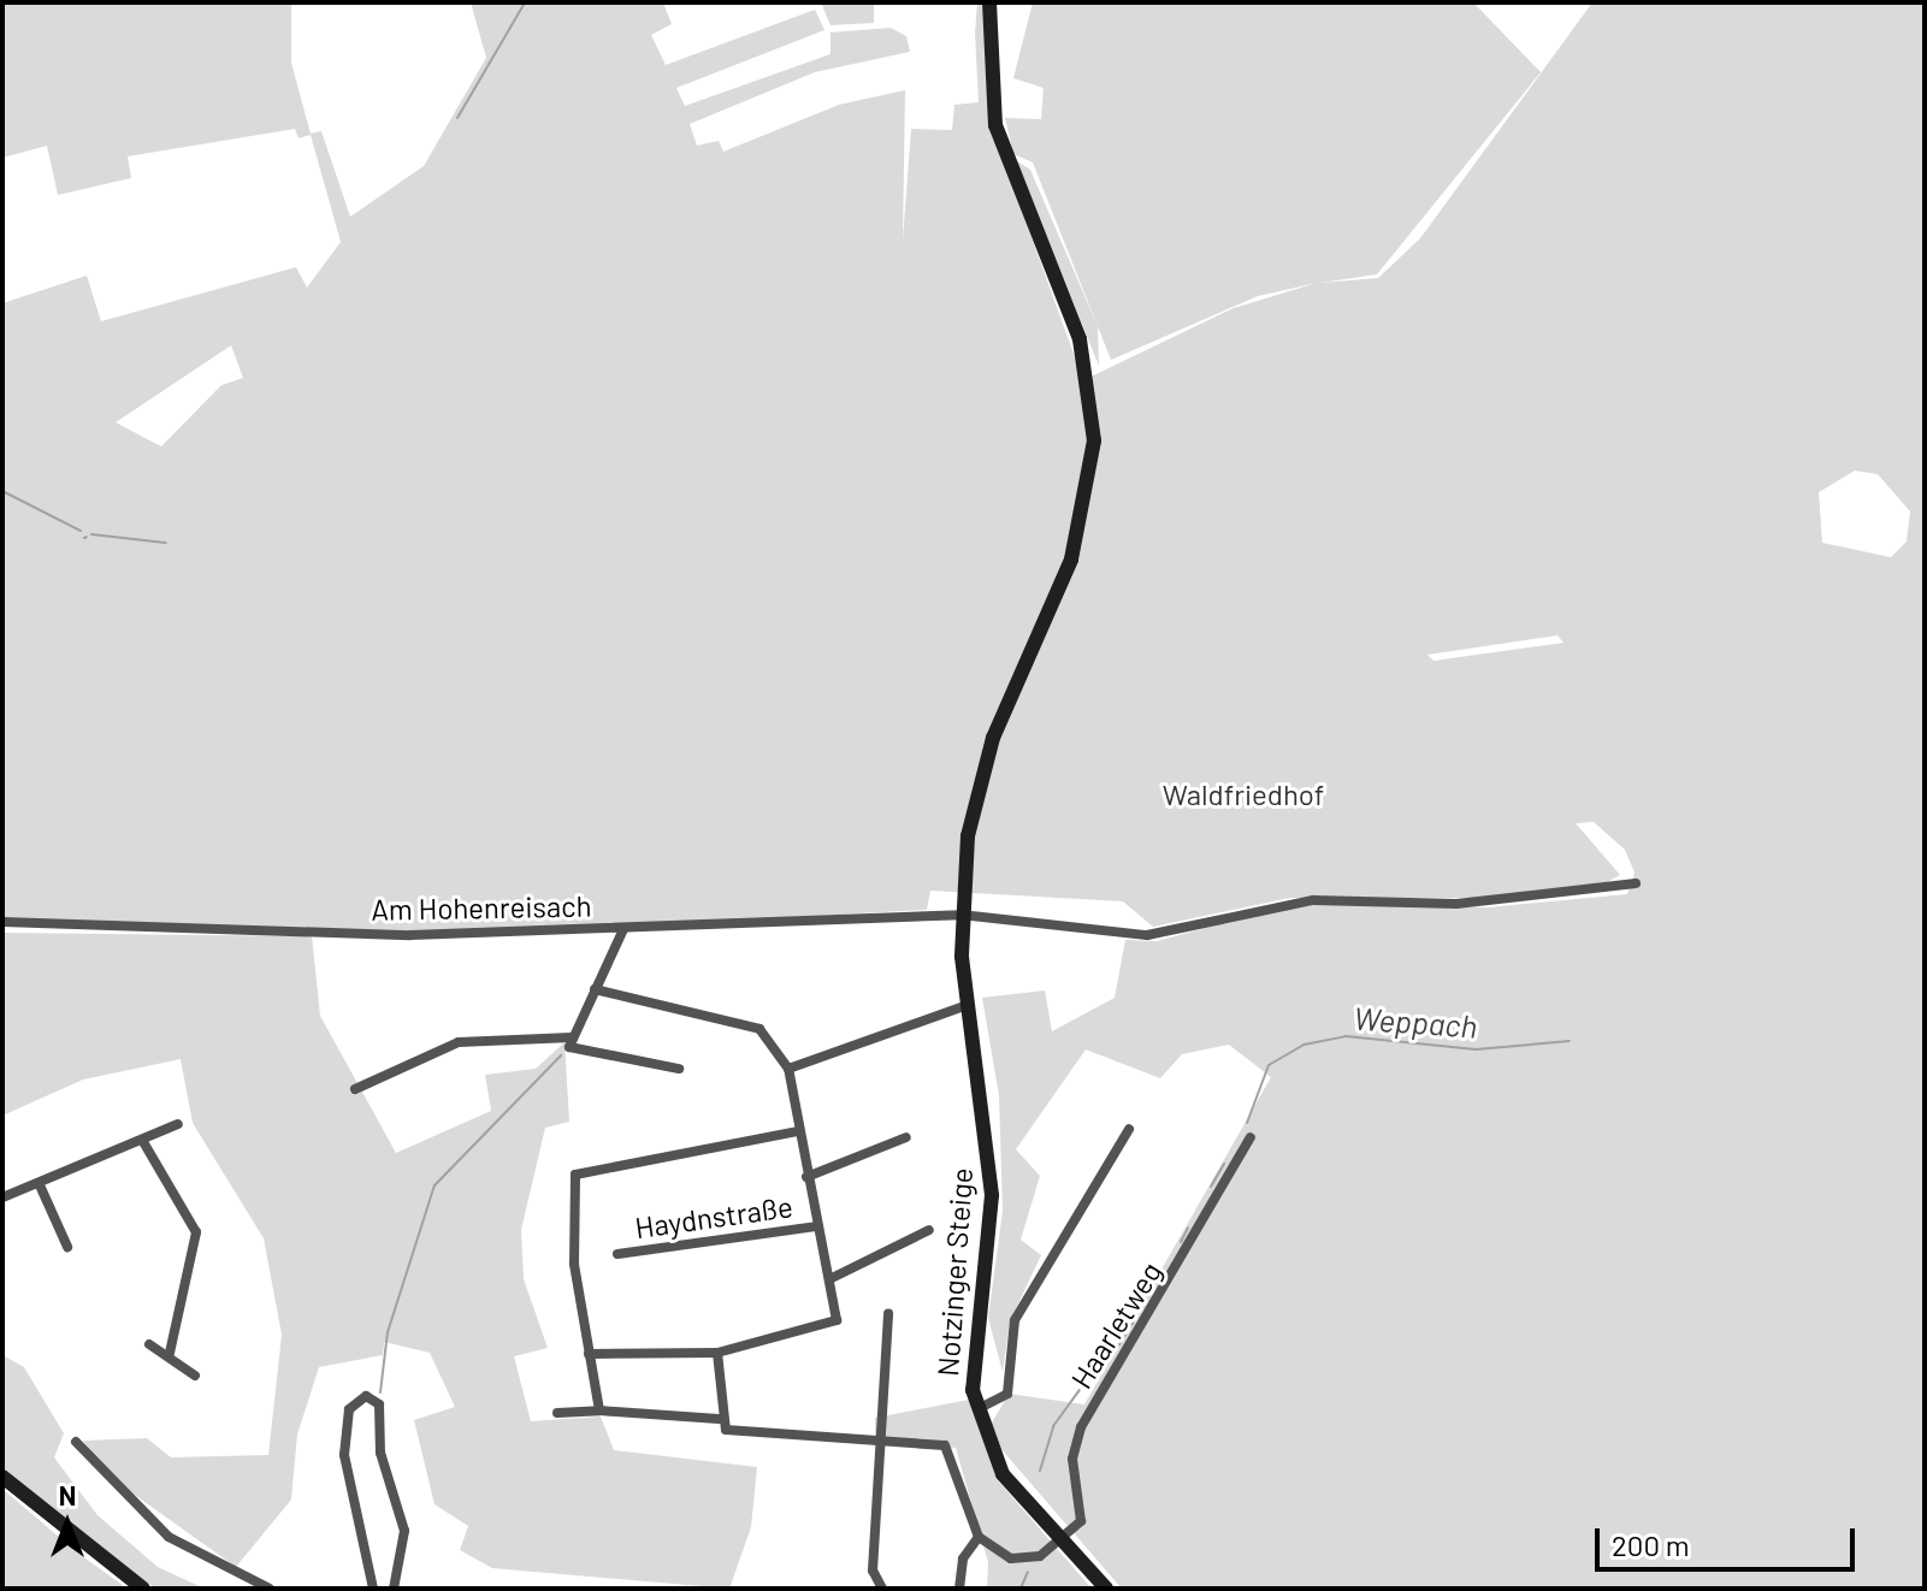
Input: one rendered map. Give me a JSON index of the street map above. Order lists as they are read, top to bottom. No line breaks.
{"streets":{"main road":["Notzinger Steige"],"street":["Am Hohenreisach","Haydnstraße","Haarletweg"]},"crossings":[["Am Hohenreisach","Notzinger Steige"],["Notzinger Steige","Haarletweg"]],"water":["Weppach"],"parks":["Waldfriedhof"],"scale_bar":"200 m","north":"top"}
